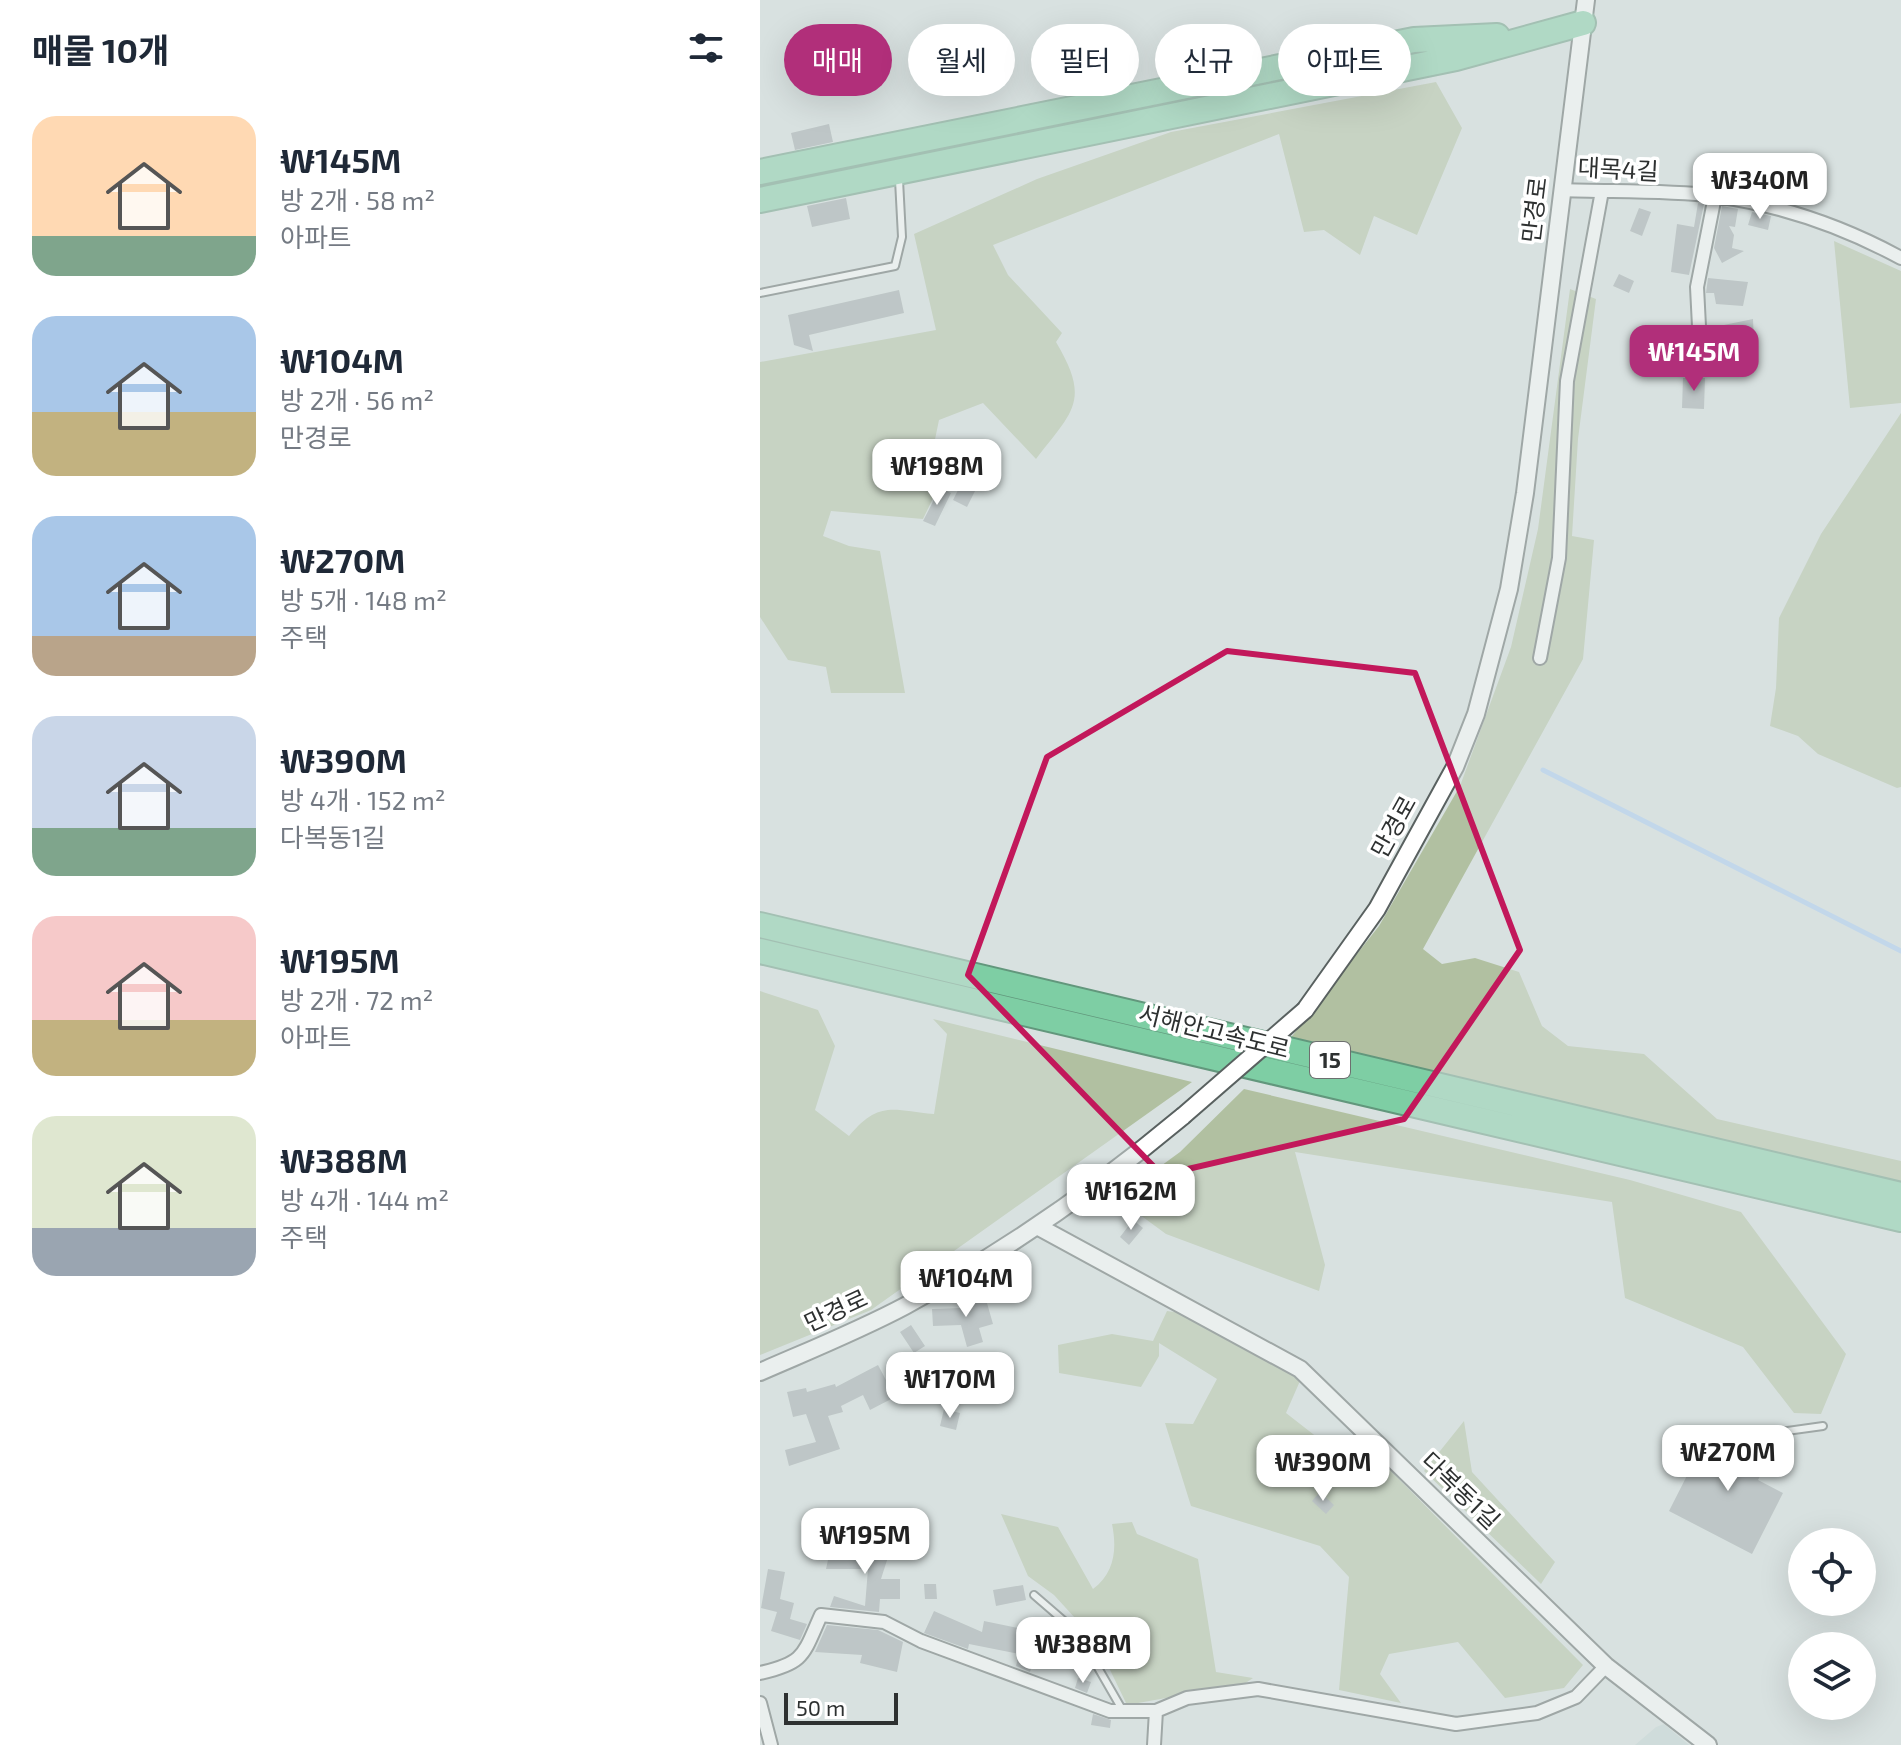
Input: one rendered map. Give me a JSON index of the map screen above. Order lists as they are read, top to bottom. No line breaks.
{"streets":{"highway":["서해안고속도로","15"],"street":["대목4길","만경로","다복동1길"]},"crossings":[["대목4길","만경로"],["만경로","다복동1길"]],"scale_bar":"50 m","page":{"heading":"매물 10개","chip":["매매","월세","필터","신규","아파트"],"list":[{"name":"₩145M","note":"방 2개 · 58 m² · 아파트"},{"name":"₩104M","note":"방 2개 · 56 m² · 만경로"},{"name":"₩270M","note":"방 5개 · 148 m² · 주택"},{"name":"₩390M","note":"방 4개 · 152 m² · 다복동1길"},{"name":"₩195M","note":"방 2개 · 72 m² · 아파트"},{"name":"₩388M","note":"방 4개 · 144 m² · 주택"}],"price":["₩340M","₩145M","₩198M","₩162M","₩104M","₩170M","₩270M","₩390M","₩195M","₩388M"],"scale":"50 m"}}
